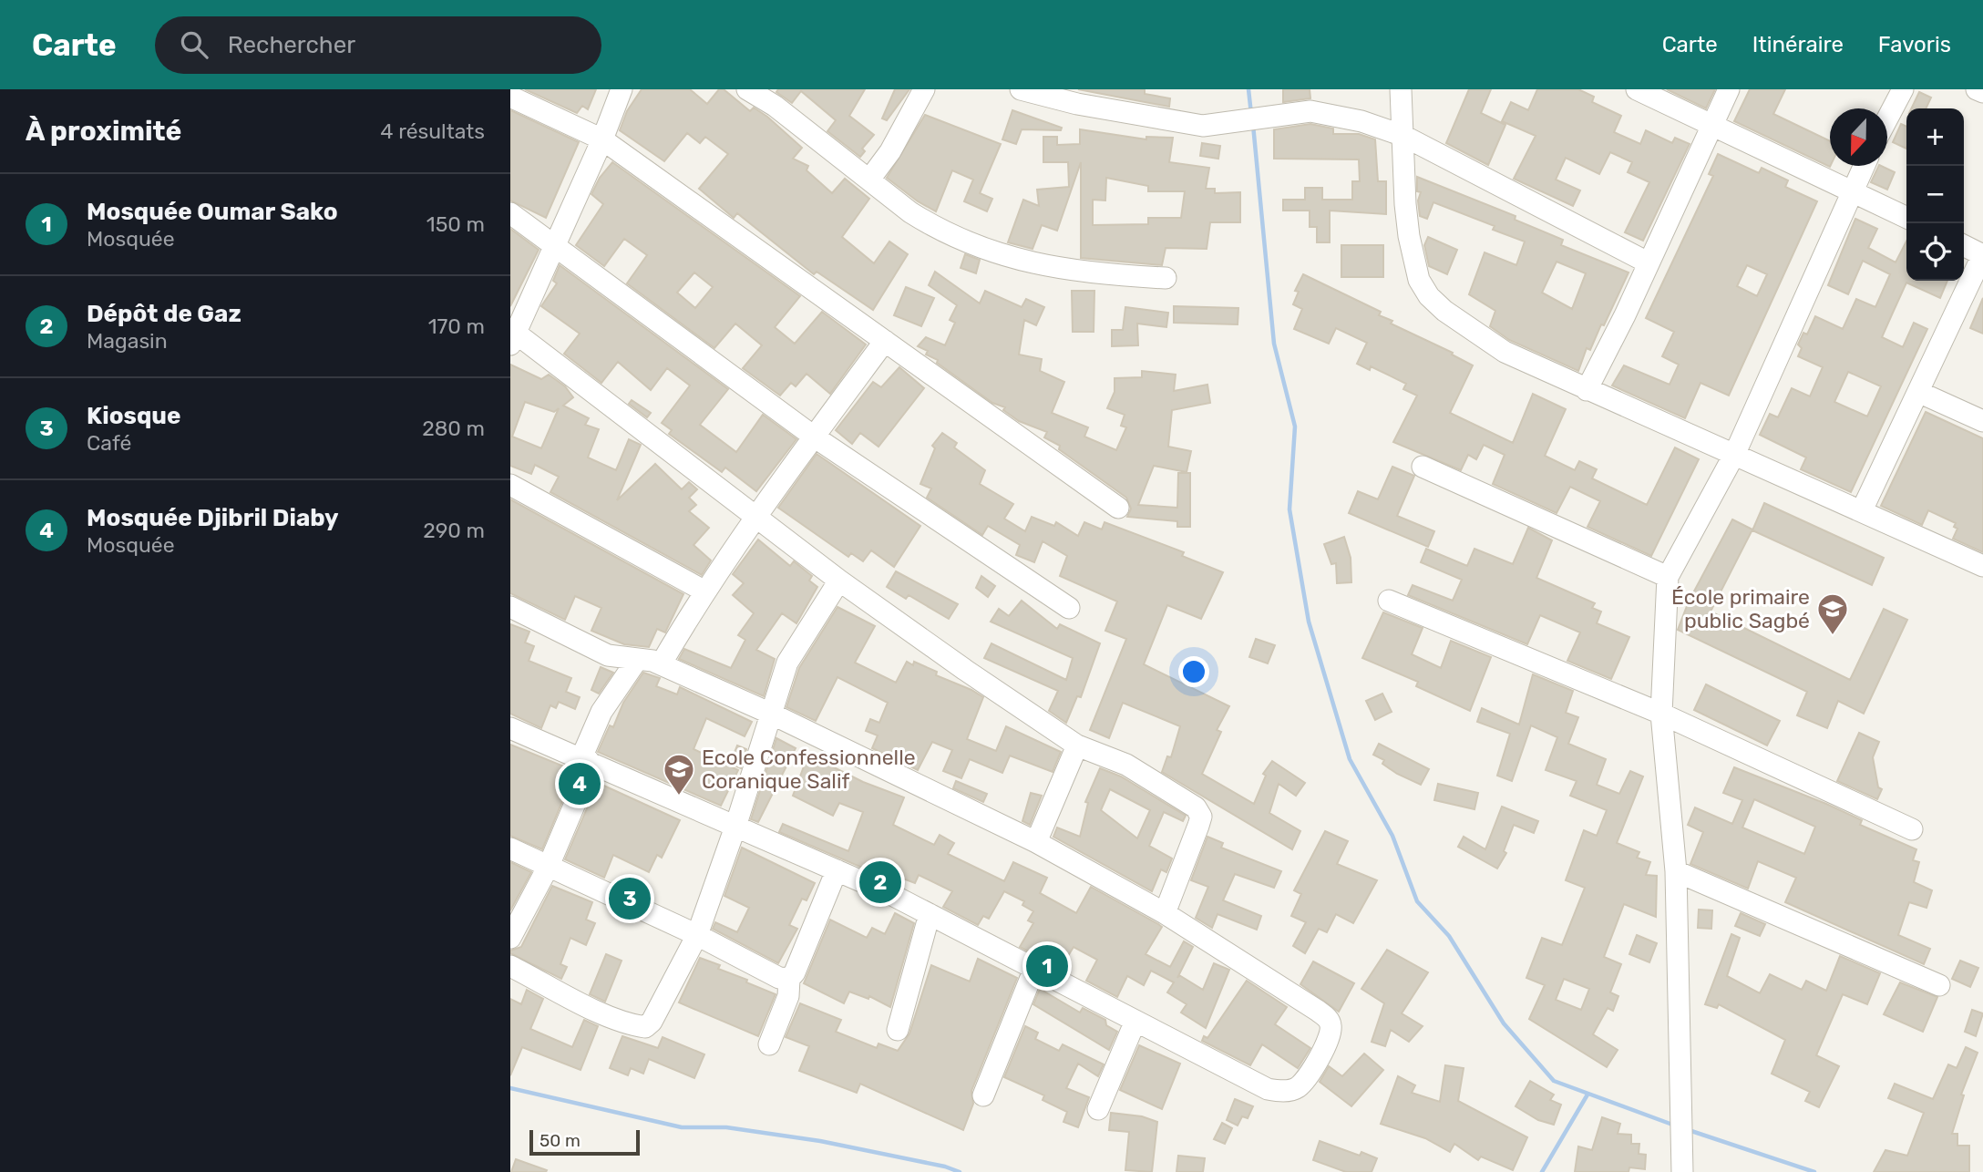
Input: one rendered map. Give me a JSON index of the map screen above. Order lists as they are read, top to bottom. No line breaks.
{"places":{"school or university":["École primaire public Sagbé","Ecole Confessionnelle Coranique Salif"]},"scale_bar":"50 m","north":"bottom","page":{"header":"Carte","search":"Rechercher","nav":["Carte","Itinéraire","Favoris"],"heading":["À proximité","4 résultats"],"map_buttons":["+","−"],"list":[{"mark":"1","name":"Mosquée Oumar Sako","note":"Mosquée","value":"150 m"},{"mark":"2","name":"Dépôt de Gaz","note":"Magasin","value":"170 m"},{"mark":"3","name":"Kiosque","note":"Café","value":"280 m"},{"mark":"4","name":"Mosquée Djibril Diaby","note":"Mosquée","value":"290 m"}],"pins":["4","2","3","1"],"scale":"50 m"}}
